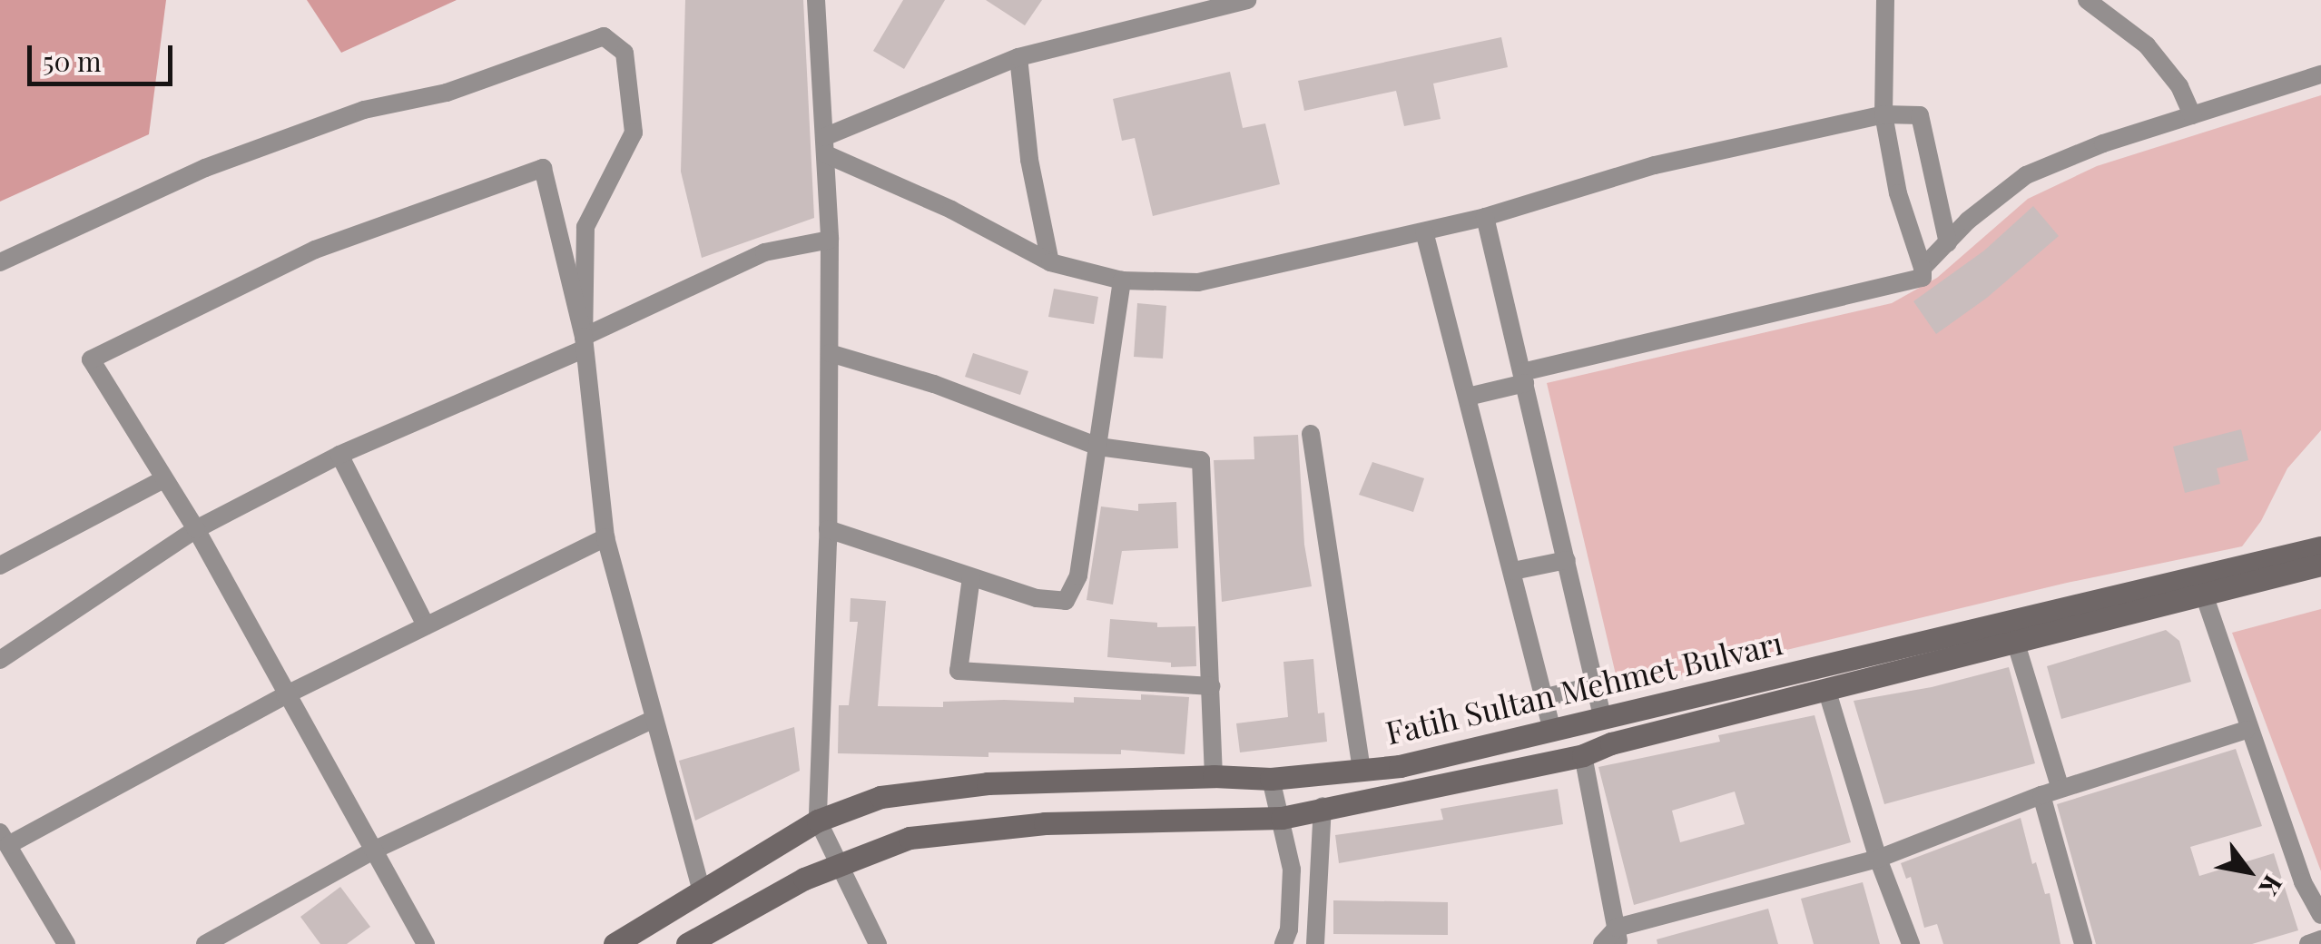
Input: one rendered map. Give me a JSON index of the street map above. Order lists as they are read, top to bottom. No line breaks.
{"streets":{"main road":["Fatih Sultan Mehmet Bulvarı"]},"scale_bar":"50 m","north":"bottom right"}
